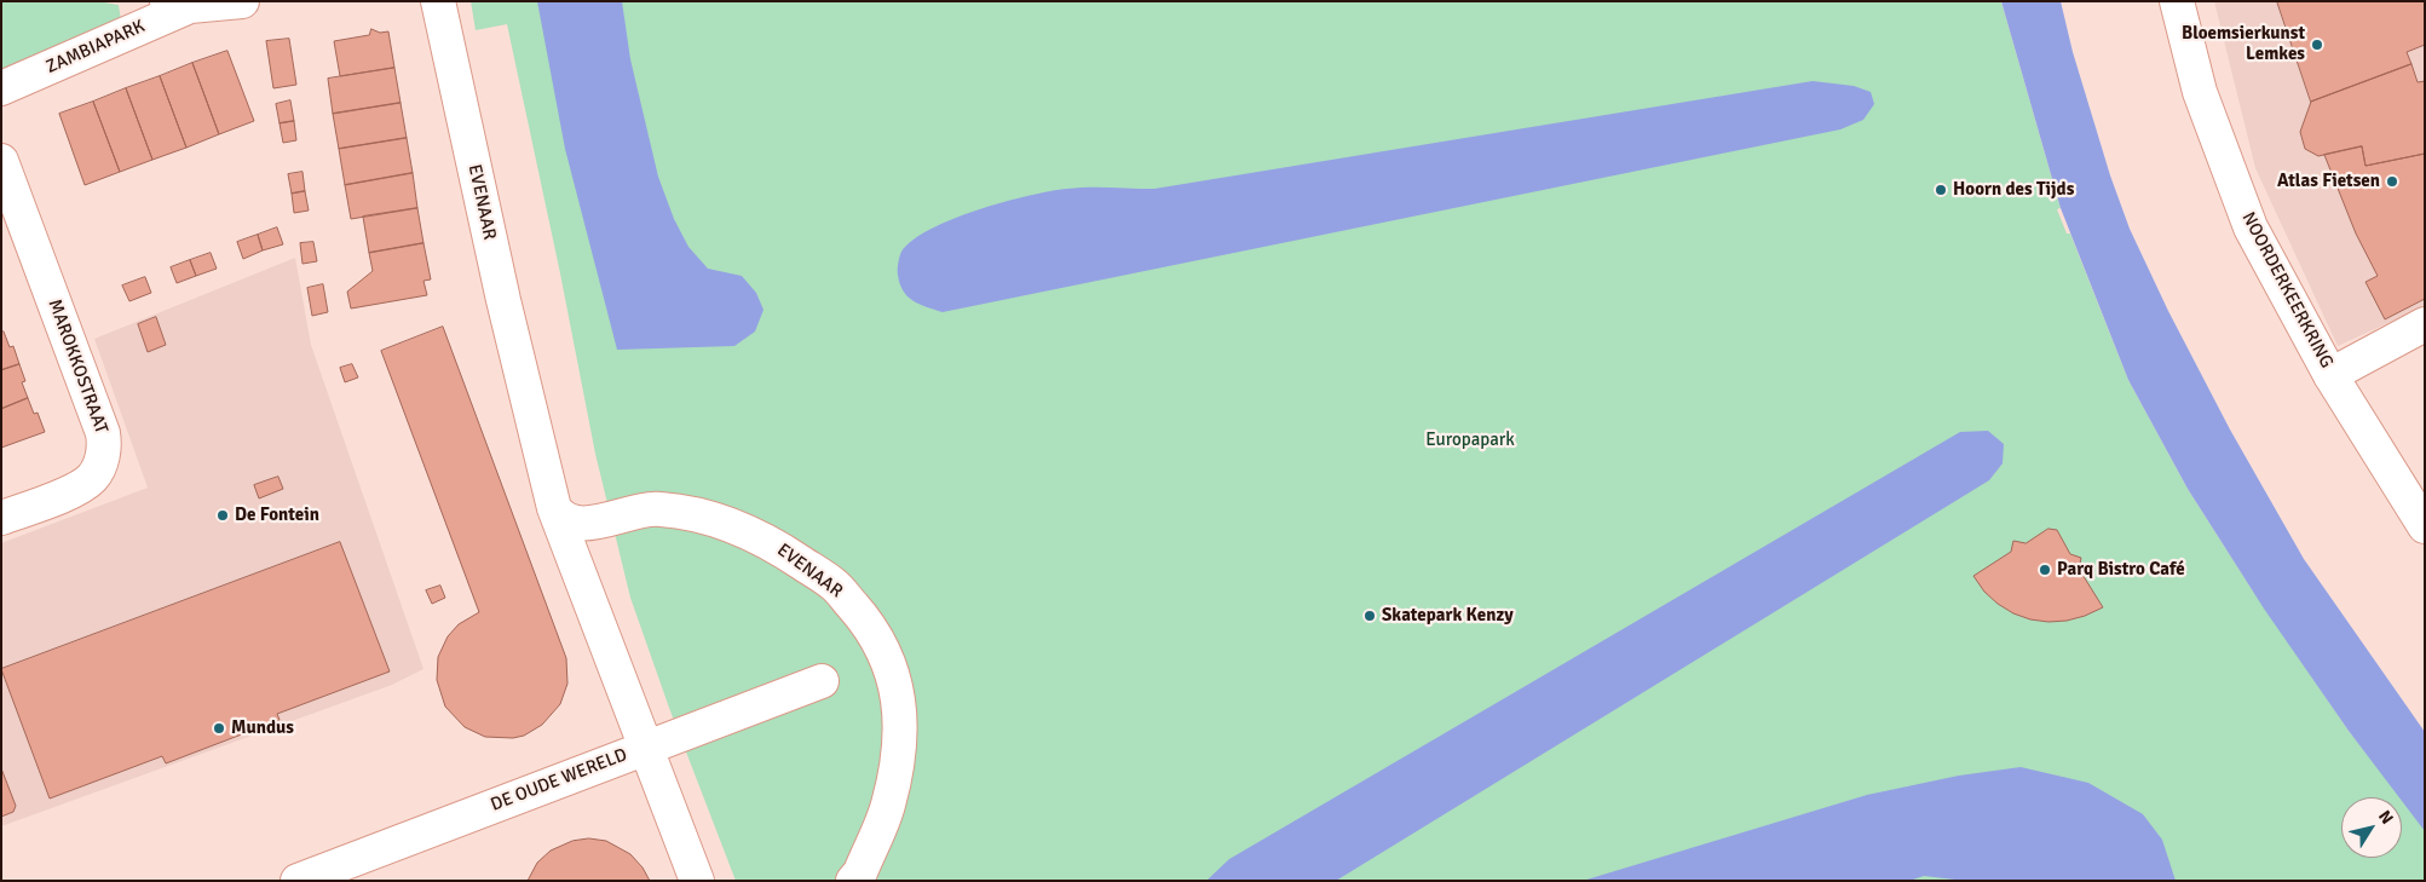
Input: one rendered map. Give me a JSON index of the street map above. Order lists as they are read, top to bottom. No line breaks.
{"streets":{"street":["ZAMBIAPARK","EVENAAR","NOORDERKEERKRING","MAROKKOSTRAAT","DE OUDE WERELD"]},"crossings":[["EVENAAR","DE OUDE WERELD"]],"parks":["Europapark"],"places":["Bloemsierkunst Lemkes","Atlas Fietsen","Hoorn des Tijds","De Fontein","Parq Bistro Café","Skatepark Kenzy","Mundus"],"north":"top right"}
